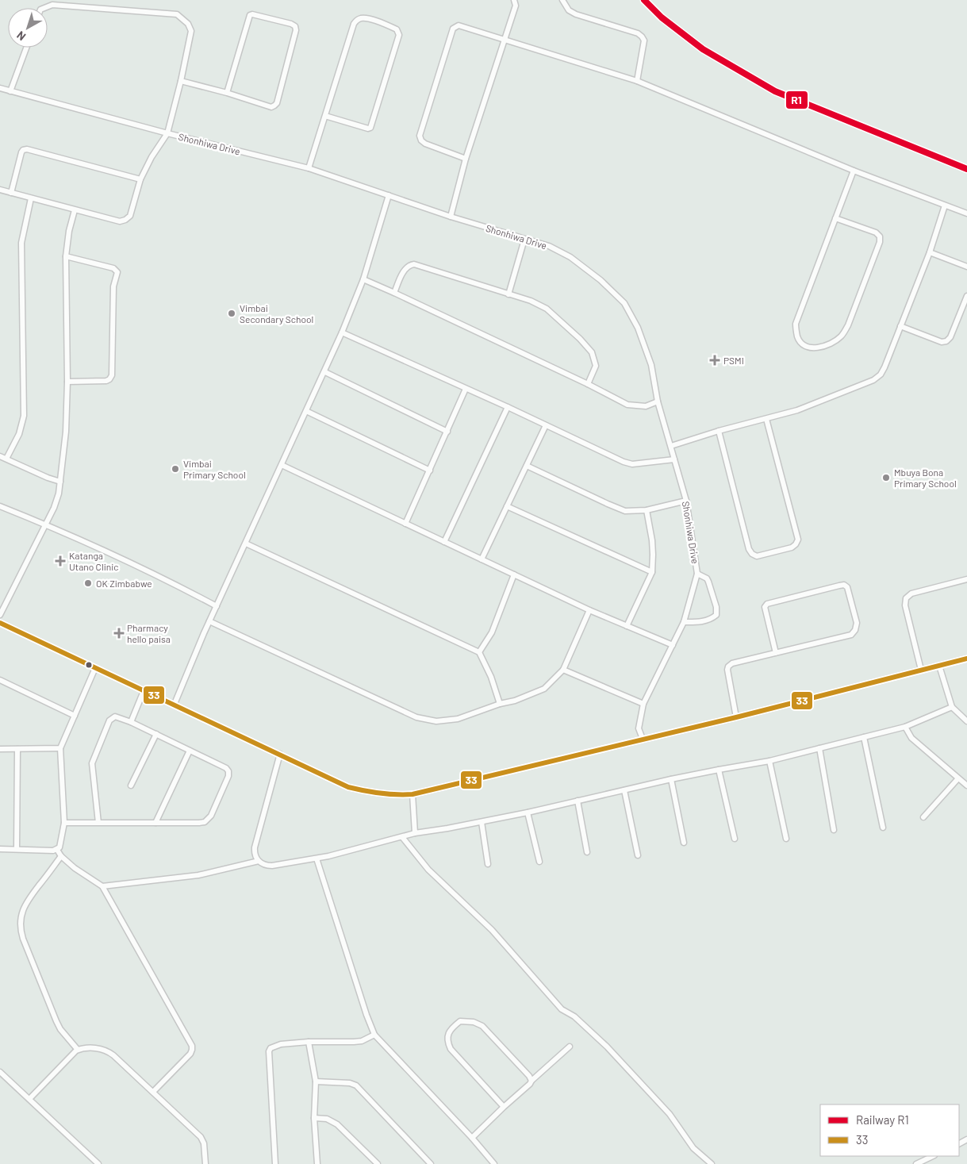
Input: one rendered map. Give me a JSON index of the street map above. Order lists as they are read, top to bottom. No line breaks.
{"streets":{"street":["Shonhiwa Drive"]},"places":{"other":["Vimbai Secondary School","Vimbai Primary School","Mbuya Bona Primary School","OK Zimbabwe"],"health":["PSMI","Katanga Utano Clinic","Pharmacy hello paisa"]},"lines":["rail line R1","transit line 33"],"legend":["Railway R1","33"],"north":"bottom left"}
